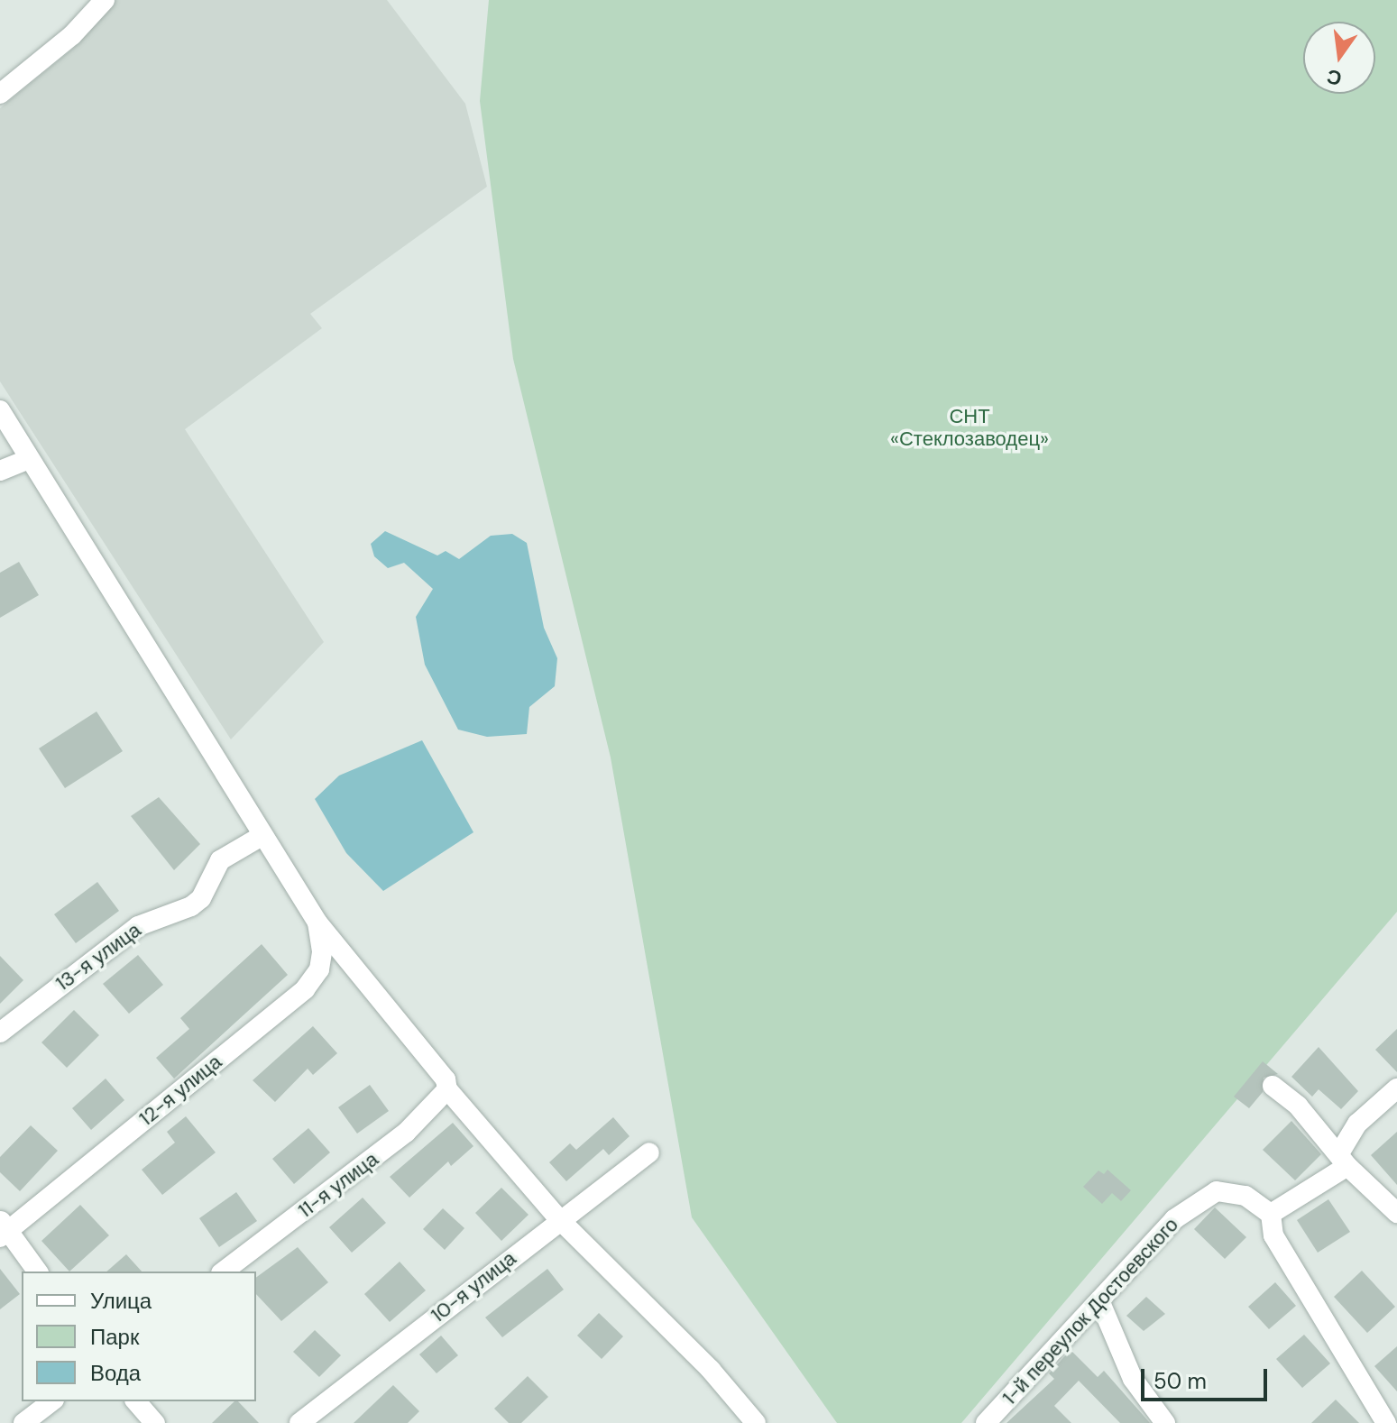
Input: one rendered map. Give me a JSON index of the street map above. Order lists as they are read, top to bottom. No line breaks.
{"streets":{"street":["13-я улица","12-я улица","11-я улица","10-я улица","1-й переулок Достоевского"]},"parks":["СНТ «Стеклозаводец»"],"legend":["Улица","Парк","Вода"],"scale_bar":"50 m","north":"bottom"}
